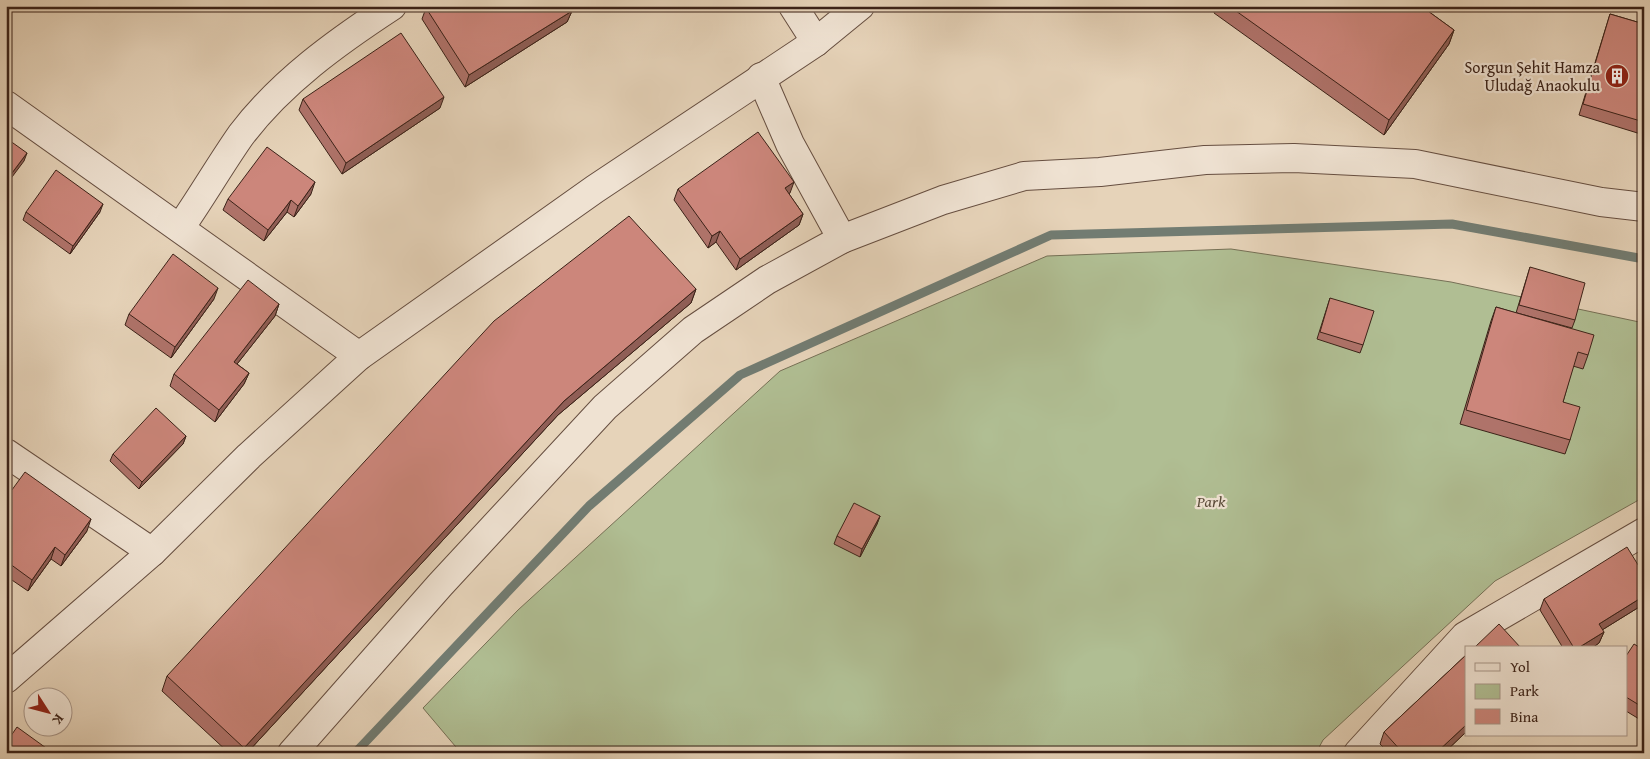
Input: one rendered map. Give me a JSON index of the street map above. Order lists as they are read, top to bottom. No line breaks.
{"parks":["Park"],"places":{"building":["Sorgun Şehit Hamza Uludağ Anaokulu"]},"legend":["Yol","Park","Bina"],"north":"bottom right"}
